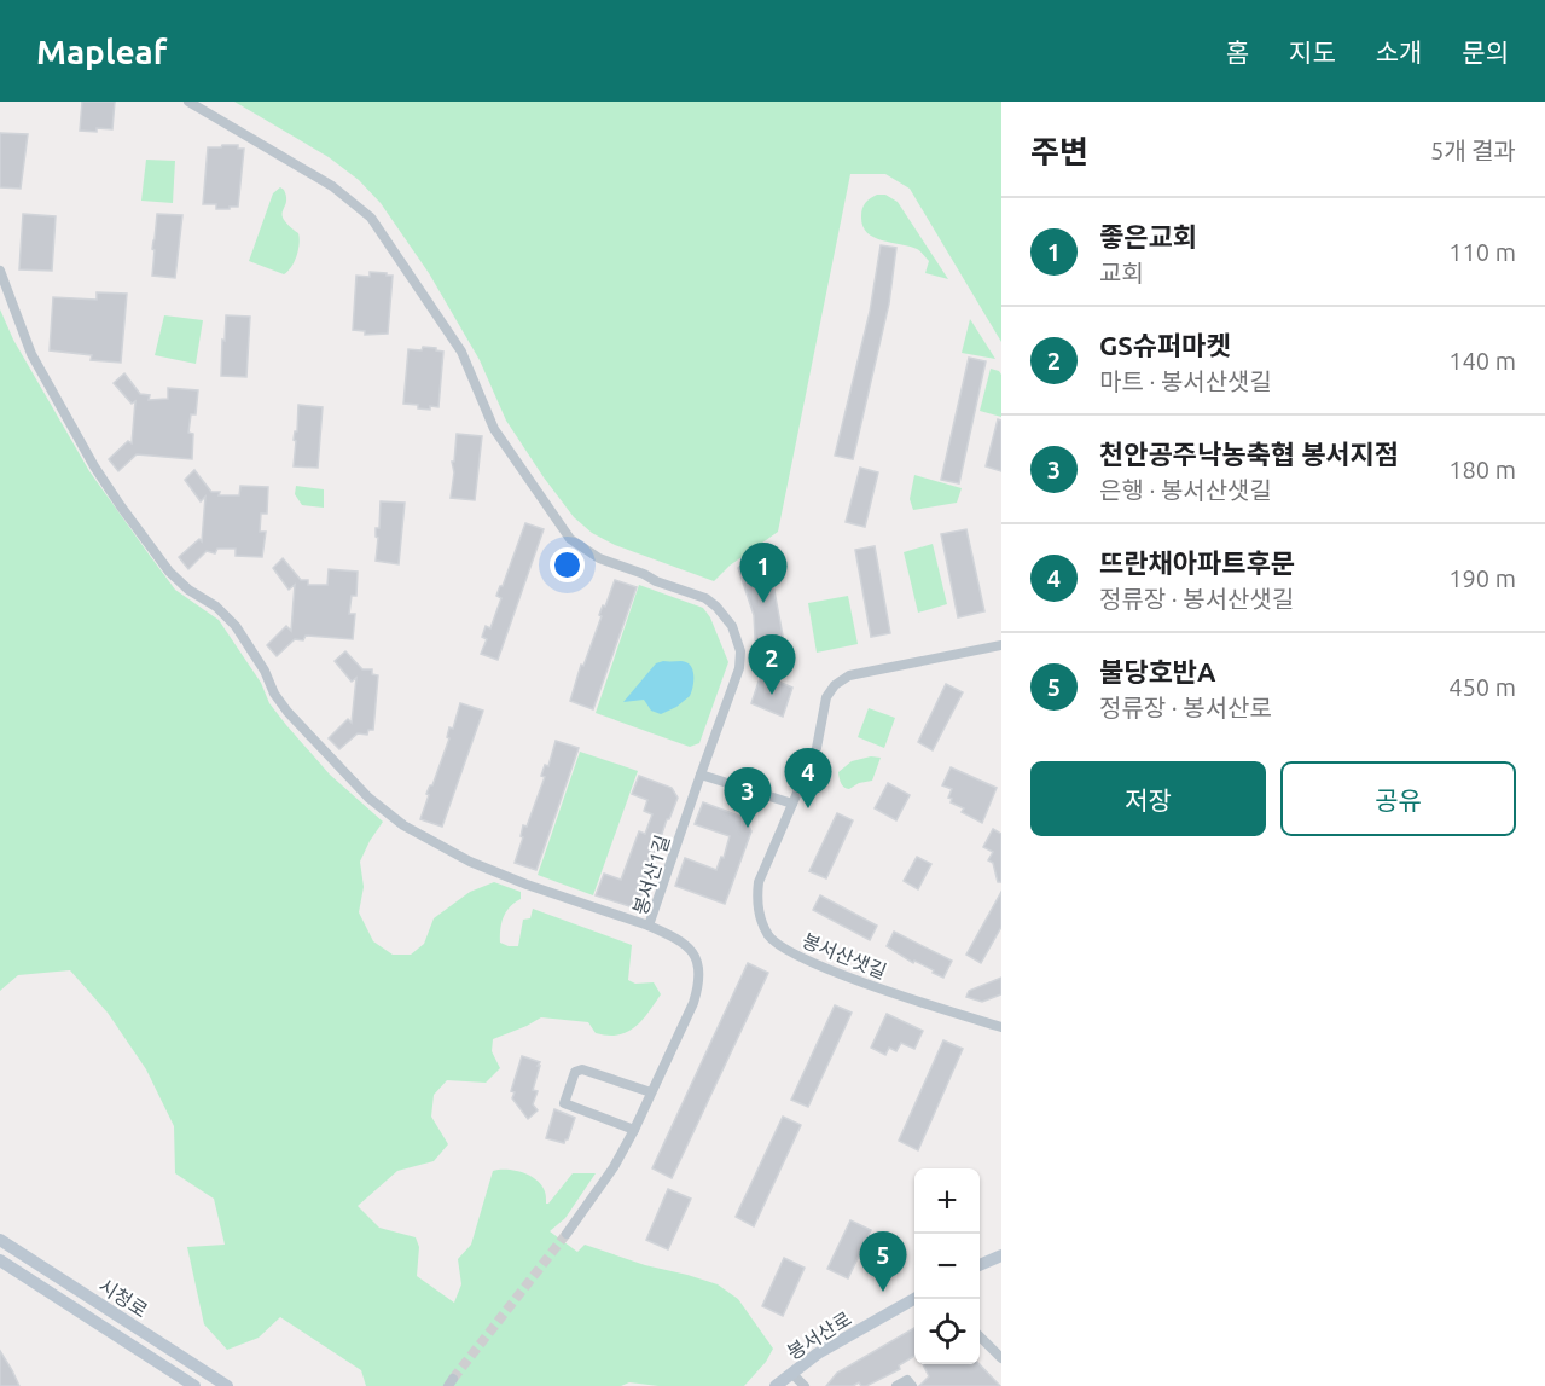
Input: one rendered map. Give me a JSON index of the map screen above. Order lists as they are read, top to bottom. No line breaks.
{"streets":{"street":["봉서산1길","봉서산샛길","시청로","봉서산로"]},"page":{"header":"Mapleaf","nav":["홈","지도","소개","문의"],"heading":["주변","5개 결과"],"list":[{"mark":"1","name":"좋은교회","note":"교회","value":"110 m"},{"mark":"2","name":"GS슈퍼마켓","note":"마트 · 봉서산샛길","value":"140 m"},{"mark":"3","name":"천안공주낙농축협 봉서지점","note":"은행 · 봉서산샛길","value":"180 m"},{"mark":"4","name":"뜨란채아파트후문","note":"정류장 · 봉서산샛길","value":"190 m"},{"mark":"5","name":"불당호반A","note":"정류장 · 봉서산로","value":"450 m"}],"pins":["1","2","4","3","5"],"buttons":["저장","공유"],"map_buttons":["+","−"]}}
